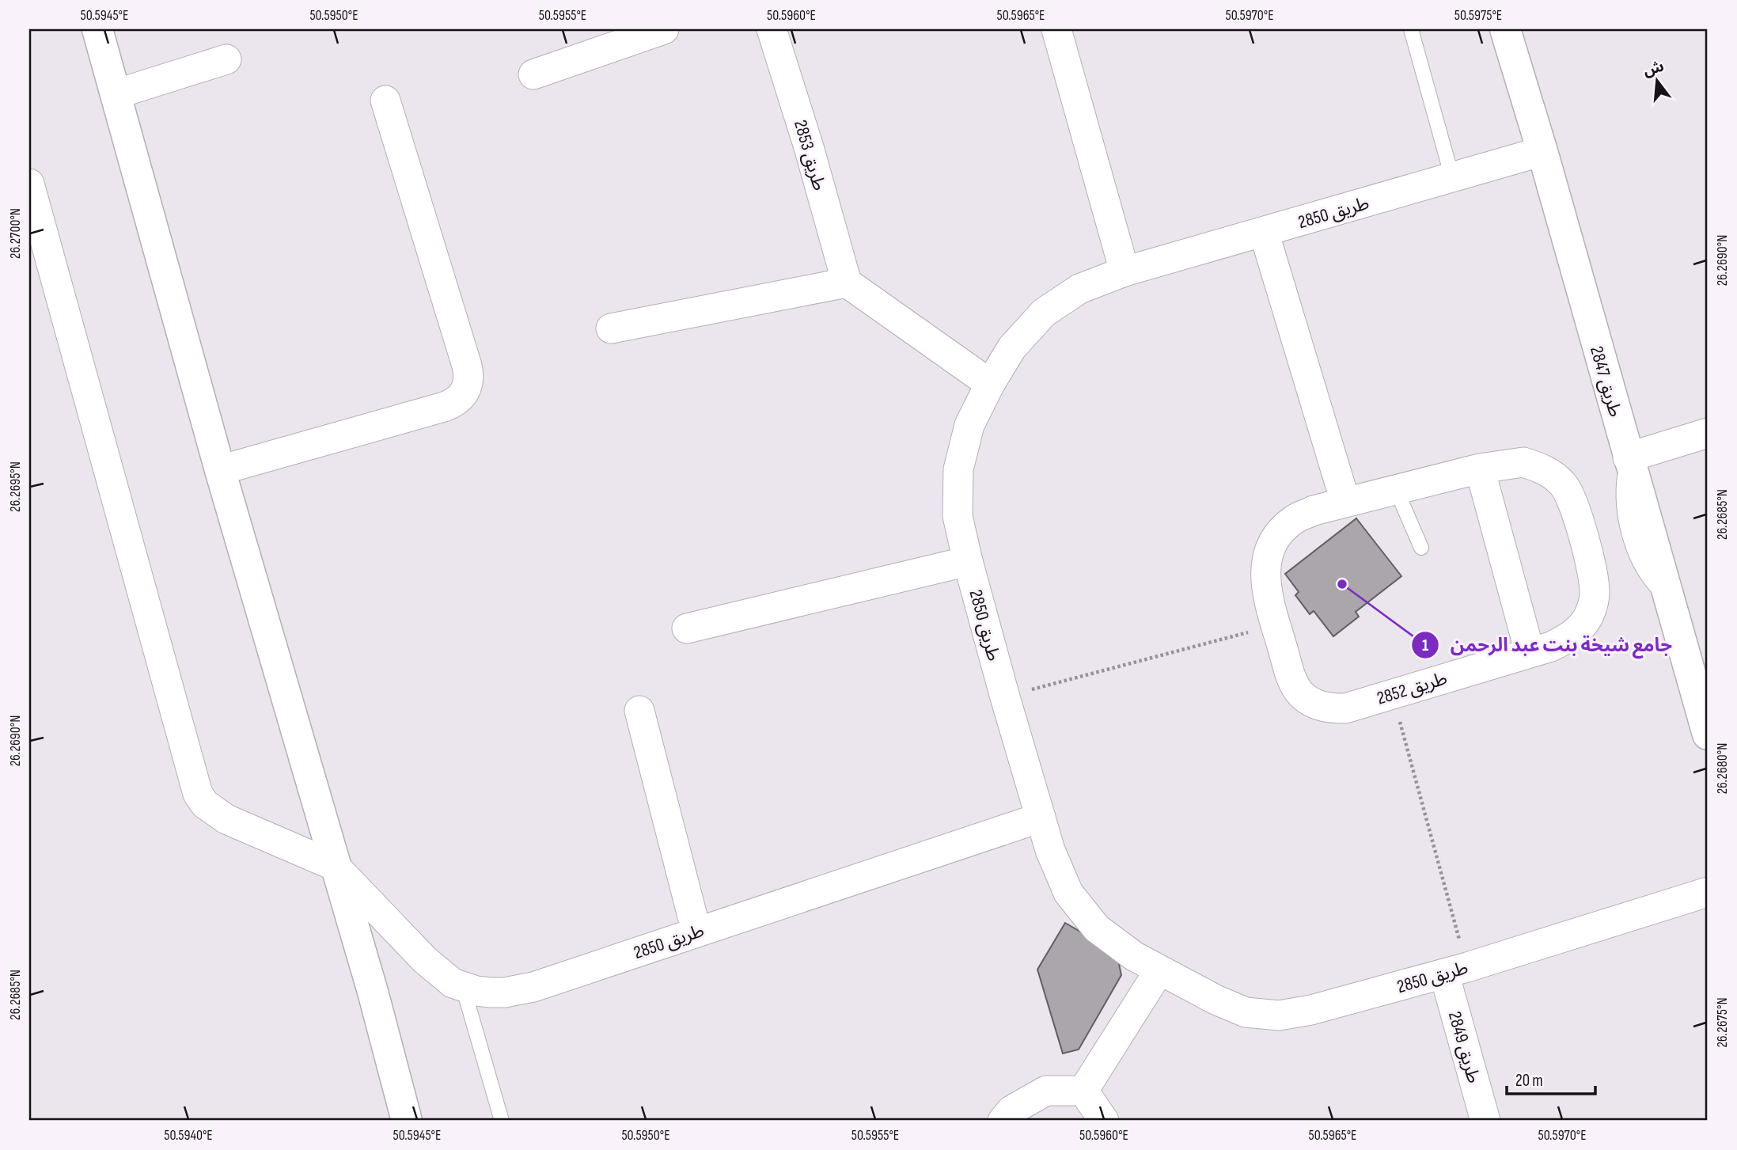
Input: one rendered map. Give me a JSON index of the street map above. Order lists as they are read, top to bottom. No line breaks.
{"streets":{"street":["طريق 2853","طريق 2850","طريق 2847","طريق 2852","طريق 2849"]},"crossings":[["طريق 2850","طريق 2847"],["طريق 2850","طريق 2849"]],"places":["جامع شيخة بنت عبد الرحمن"],"scale_bar":"20 m","north":"top","coordinates":["50.5945°E","50.5950°E","50.5955°E","50.5960°E","50.5965°E","50.5970°E","50.5975°E","26.2700°N","26.2690°N","26.2695°N","26.2685°N","26.2680°N","26.2675°N","50.5940°E"]}
